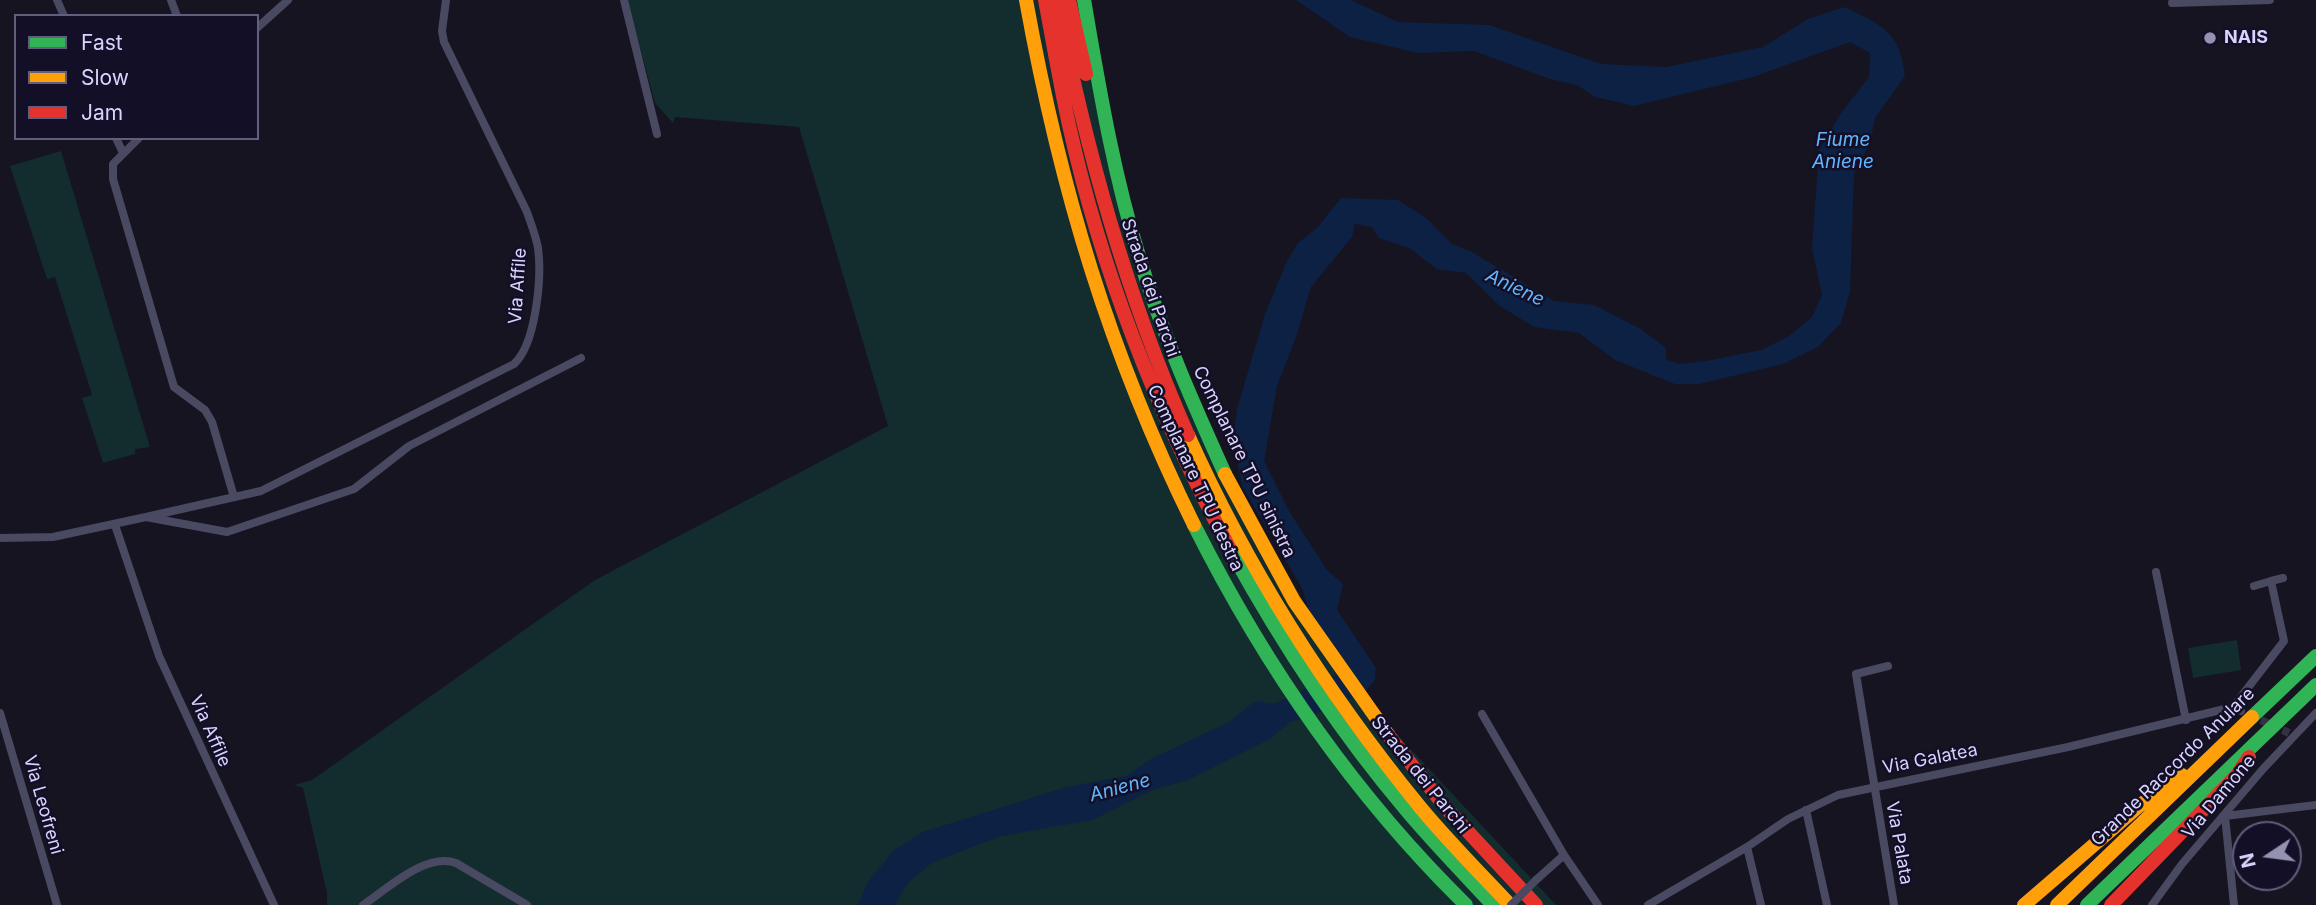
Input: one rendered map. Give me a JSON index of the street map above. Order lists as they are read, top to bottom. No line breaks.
{"streets":{"highway":["Strada dei Parchi","Complanare TPU sinistra","Complanare TPU destra","Grande Raccordo Anulare"],"street":["Via Affile","Via Galatea","Via Damone","Via Leofreni","Via Palata"]},"crossings":[["Via Galatea","Via Palata"]],"water":["Fiume Aniene","Aniene"],"places":["NAIS"],"legend":["Fast","Slow","Jam"],"north":"left"}
